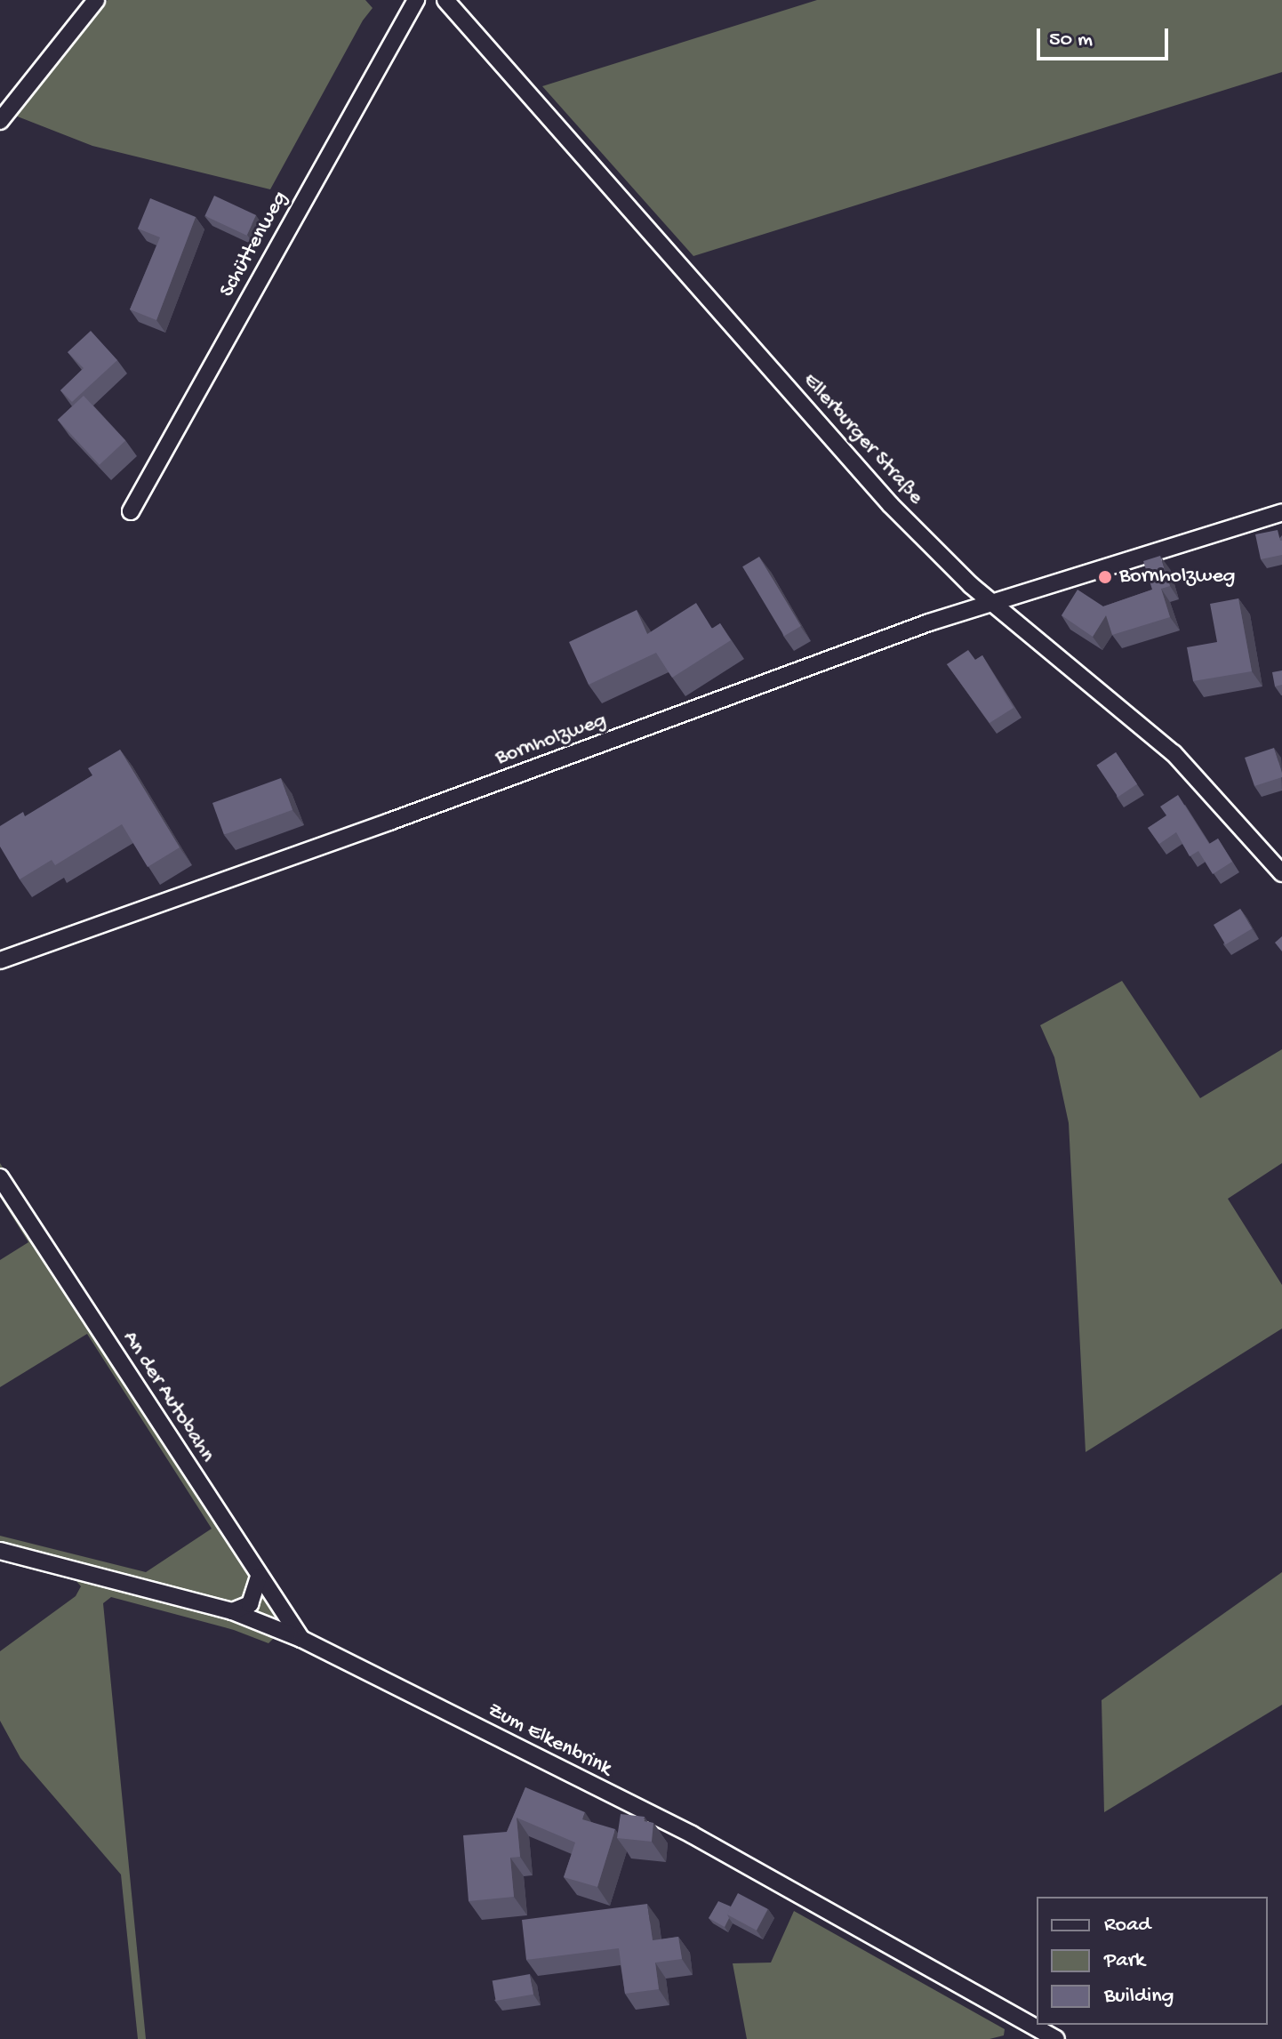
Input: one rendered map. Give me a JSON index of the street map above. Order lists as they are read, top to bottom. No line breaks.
{"streets":{"street":["Schüttenweg","Ellerburger Straße","Bornholzweg","An der Autobahn","Zum Elkenbrink"]},"crossings":[["Ellerburger Straße","Bornholzweg"],["An der Autobahn","Zum Elkenbrink"]],"places":["Bornholzweg"],"legend":["Road","Park","Building"],"scale_bar":"50 m"}
